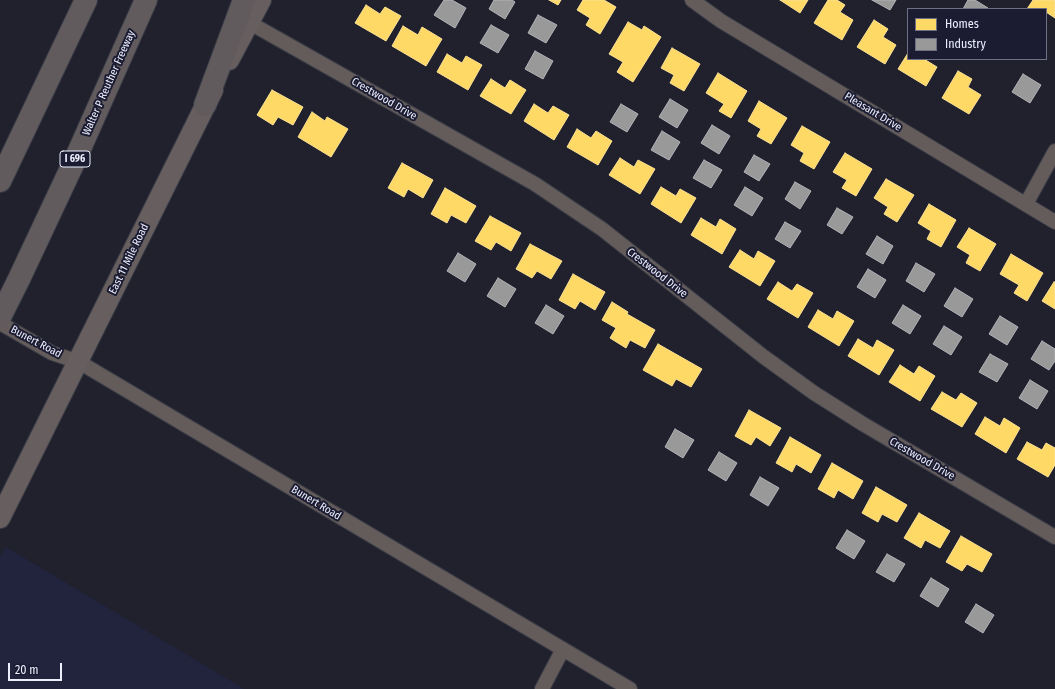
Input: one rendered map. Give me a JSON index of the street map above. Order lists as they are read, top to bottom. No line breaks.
{"streets":{"highway":["Walter P Reuther Freeway","I 696"],"main road":["East 11 Mile Road"],"street":["Crestwood Drive","Pleasant Drive","Bunert Road"]},"crossings":[["Crestwood Drive","East 11 Mile Road"],["East 11 Mile Road","Bunert Road"]],"legend":["Homes","Industry"],"scale_bar":"20 m"}
